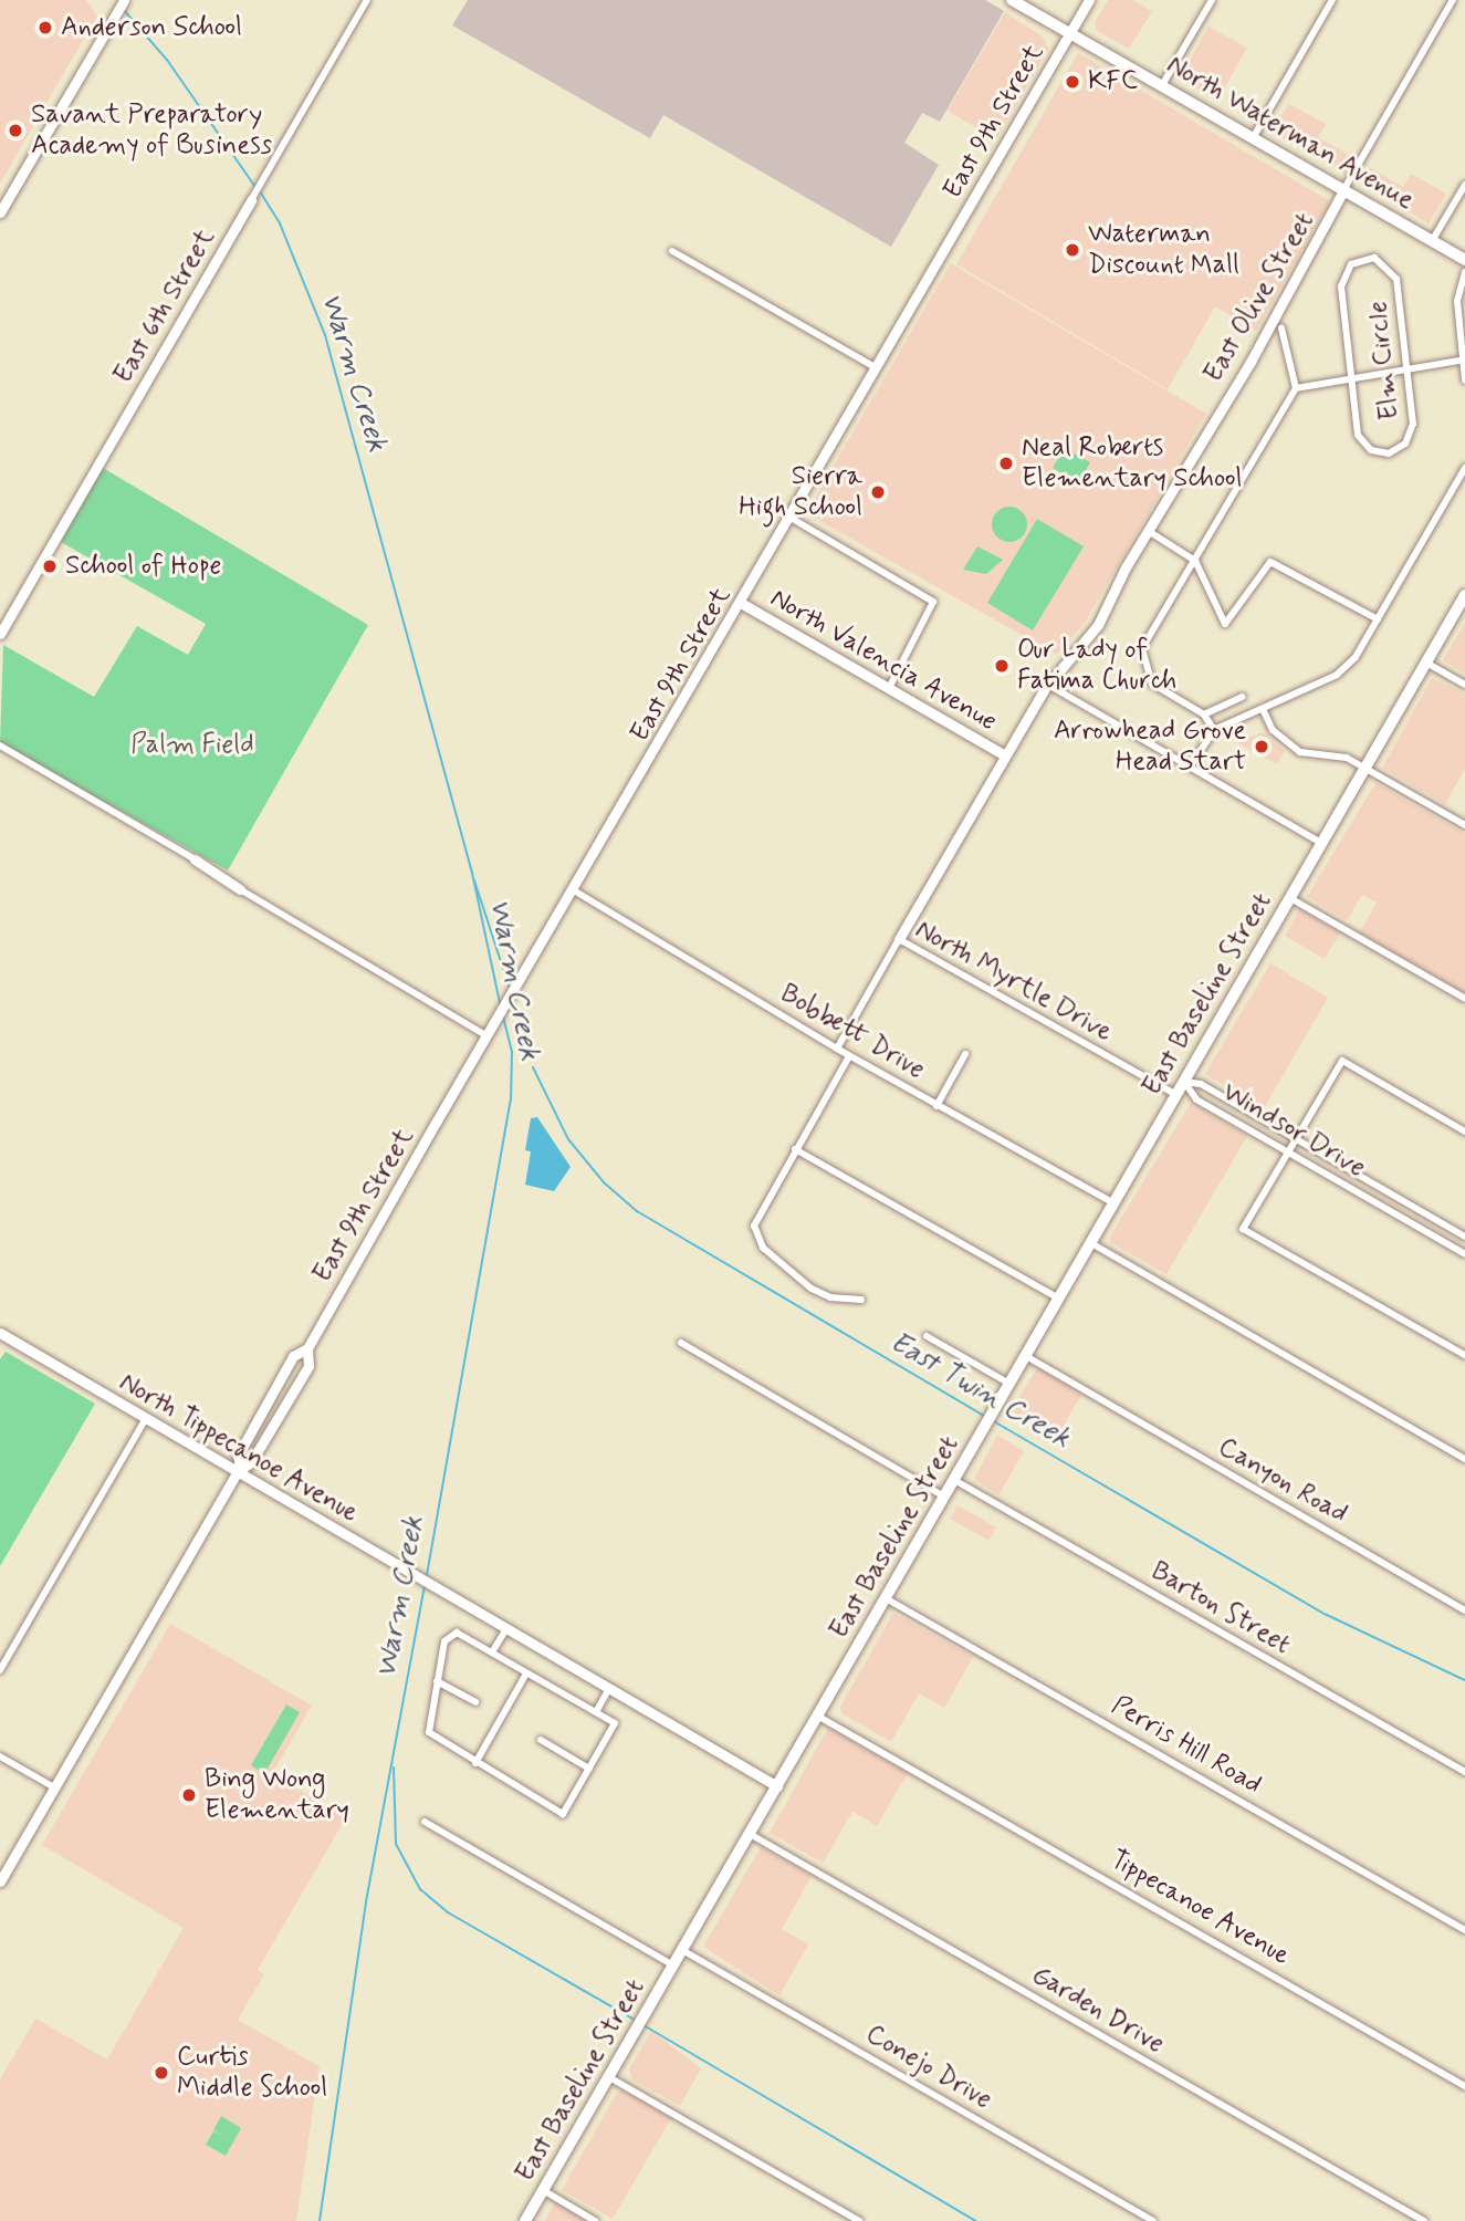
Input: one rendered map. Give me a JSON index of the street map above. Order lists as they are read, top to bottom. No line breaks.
{"streets":{"main road":["North Waterman Avenue","East Baseline Street"],"street":["East 9th Street","East Olive Street","East 6th Street","Elm Circle","North Valencia Avenue","North Myrtle Drive","Bobbett Drive","Windsor Drive","North Tippecanoe Avenue","Canyon Road","Barton Street","Perris Hill Road","Tippecanoe Avenue","Garden Drive","Conejo Drive"]},"crossings":[["East 9th Street","North Waterman Avenue"],["East 9th Street","North Valencia Avenue"],["East 9th Street","Bobbett Drive"],["East 9th Street","North Tippecanoe Avenue"],["North Waterman Avenue","East Olive Street"],["East Olive Street","North Valencia Avenue"],["East Olive Street","North Myrtle Drive"],["North Myrtle Drive","East Baseline Street"],["North Myrtle Drive","Bobbett Drive"],["East Baseline Street","Bobbett Drive"],["East Baseline Street","Windsor Drive"],["East Baseline Street","North Tippecanoe Avenue"],["East Baseline Street","Canyon Road"],["East Baseline Street","Barton Street"],["East Baseline Street","Perris Hill Road"],["East Baseline Street","Tippecanoe Avenue"],["East Baseline Street","Garden Drive"],["East Baseline Street","Conejo Drive"]],"water":["Warm Creek","East Twin Creek"],"parks":["Palm Field"],"places":["Anderson School","KFC","Savant Preparatory Academy of Business","Waterman Discount Mall","Neal Roberts Elementary School","Sierra High School","School of Hope","Our Lady of Fatima Church","Arrowhead Grove Head Start","Bing Wong Elementary","Curtis Middle School"]}
